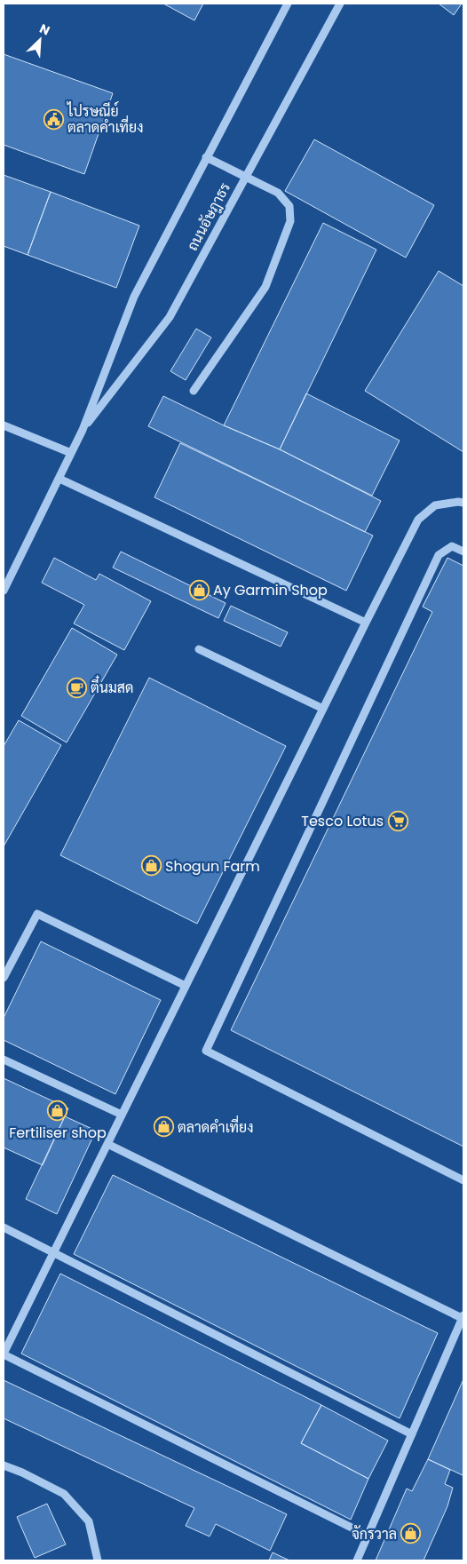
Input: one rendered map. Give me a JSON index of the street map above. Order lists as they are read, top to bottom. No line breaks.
{"streets":{"street":["ถนนอัษฎาธร"]},"places":{"public building":["ไปรษณีย์ ตลาดคำเที่ยง"],"shop":["Ay Garmin Shop","Shogun Farm","Fertiliser shop","ตลาดคำเที่ยง","จักรวาล"],"cafe":["ตี๋นมสด"],"supermarket":["Tesco Lotus"]},"north":"top right"}
